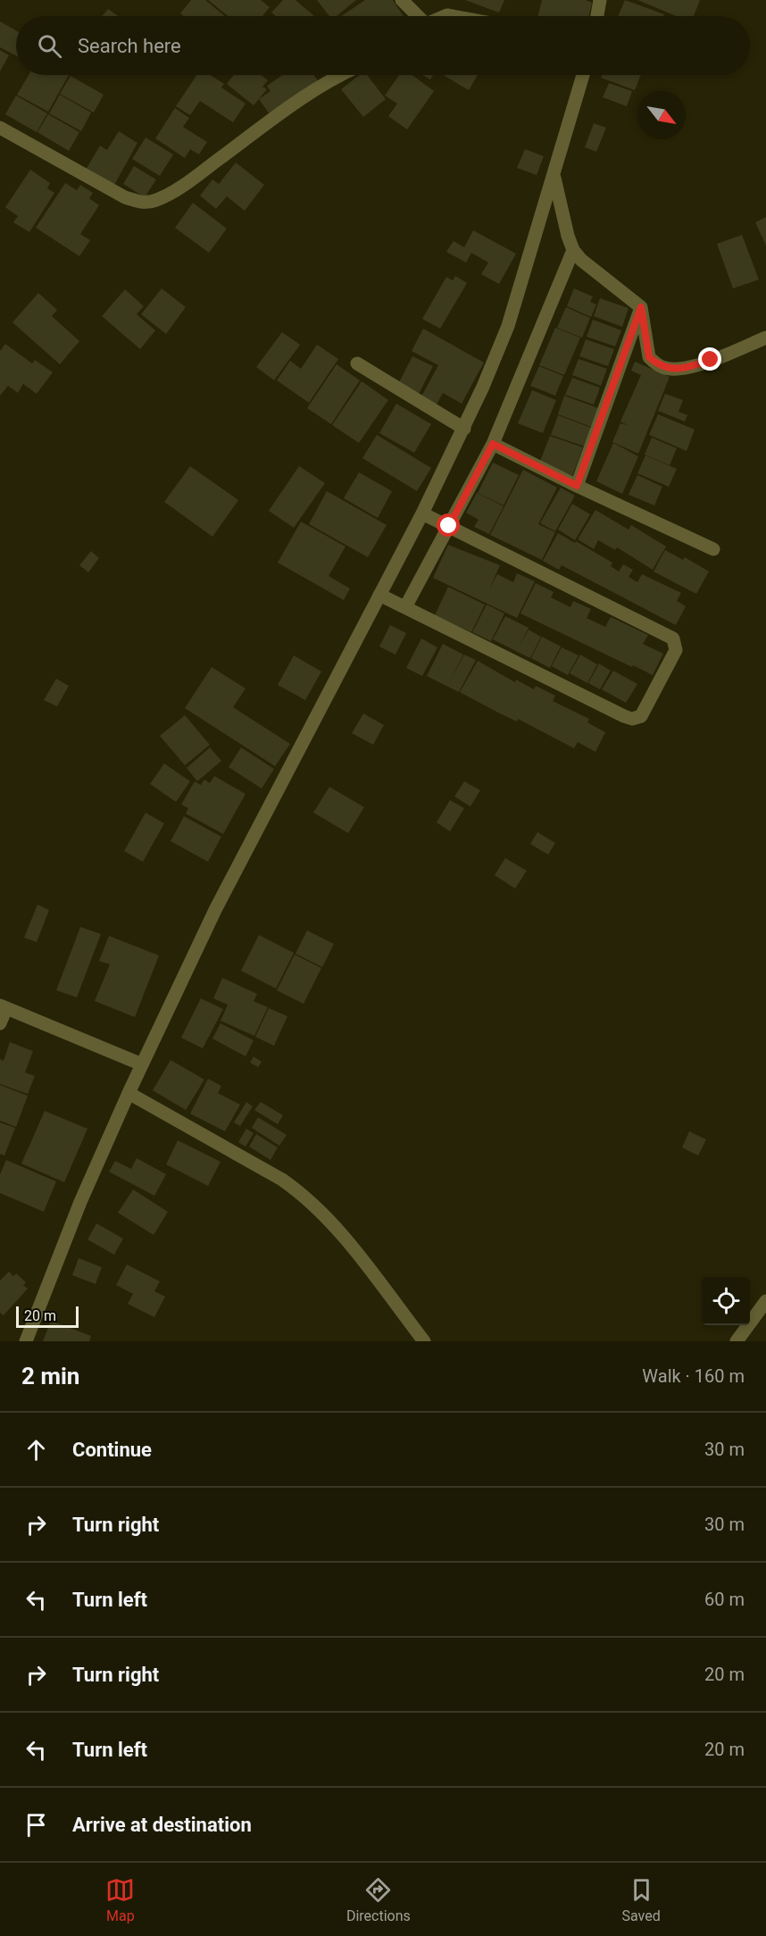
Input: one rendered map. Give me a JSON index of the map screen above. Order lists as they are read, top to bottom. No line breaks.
{"scale_bar":"20 m","north":"bottom right","page":{"search":"Search here","scale":"20 m","heading":["2 min","Walk · 160 m"],"list":[["Continue","30 m"],["Turn right","30 m"],["Turn left","60 m"],["Turn right","20 m"],["Turn left","20 m"],"Arrive at destination"],"nav":["Map","Directions","Saved"]}}
